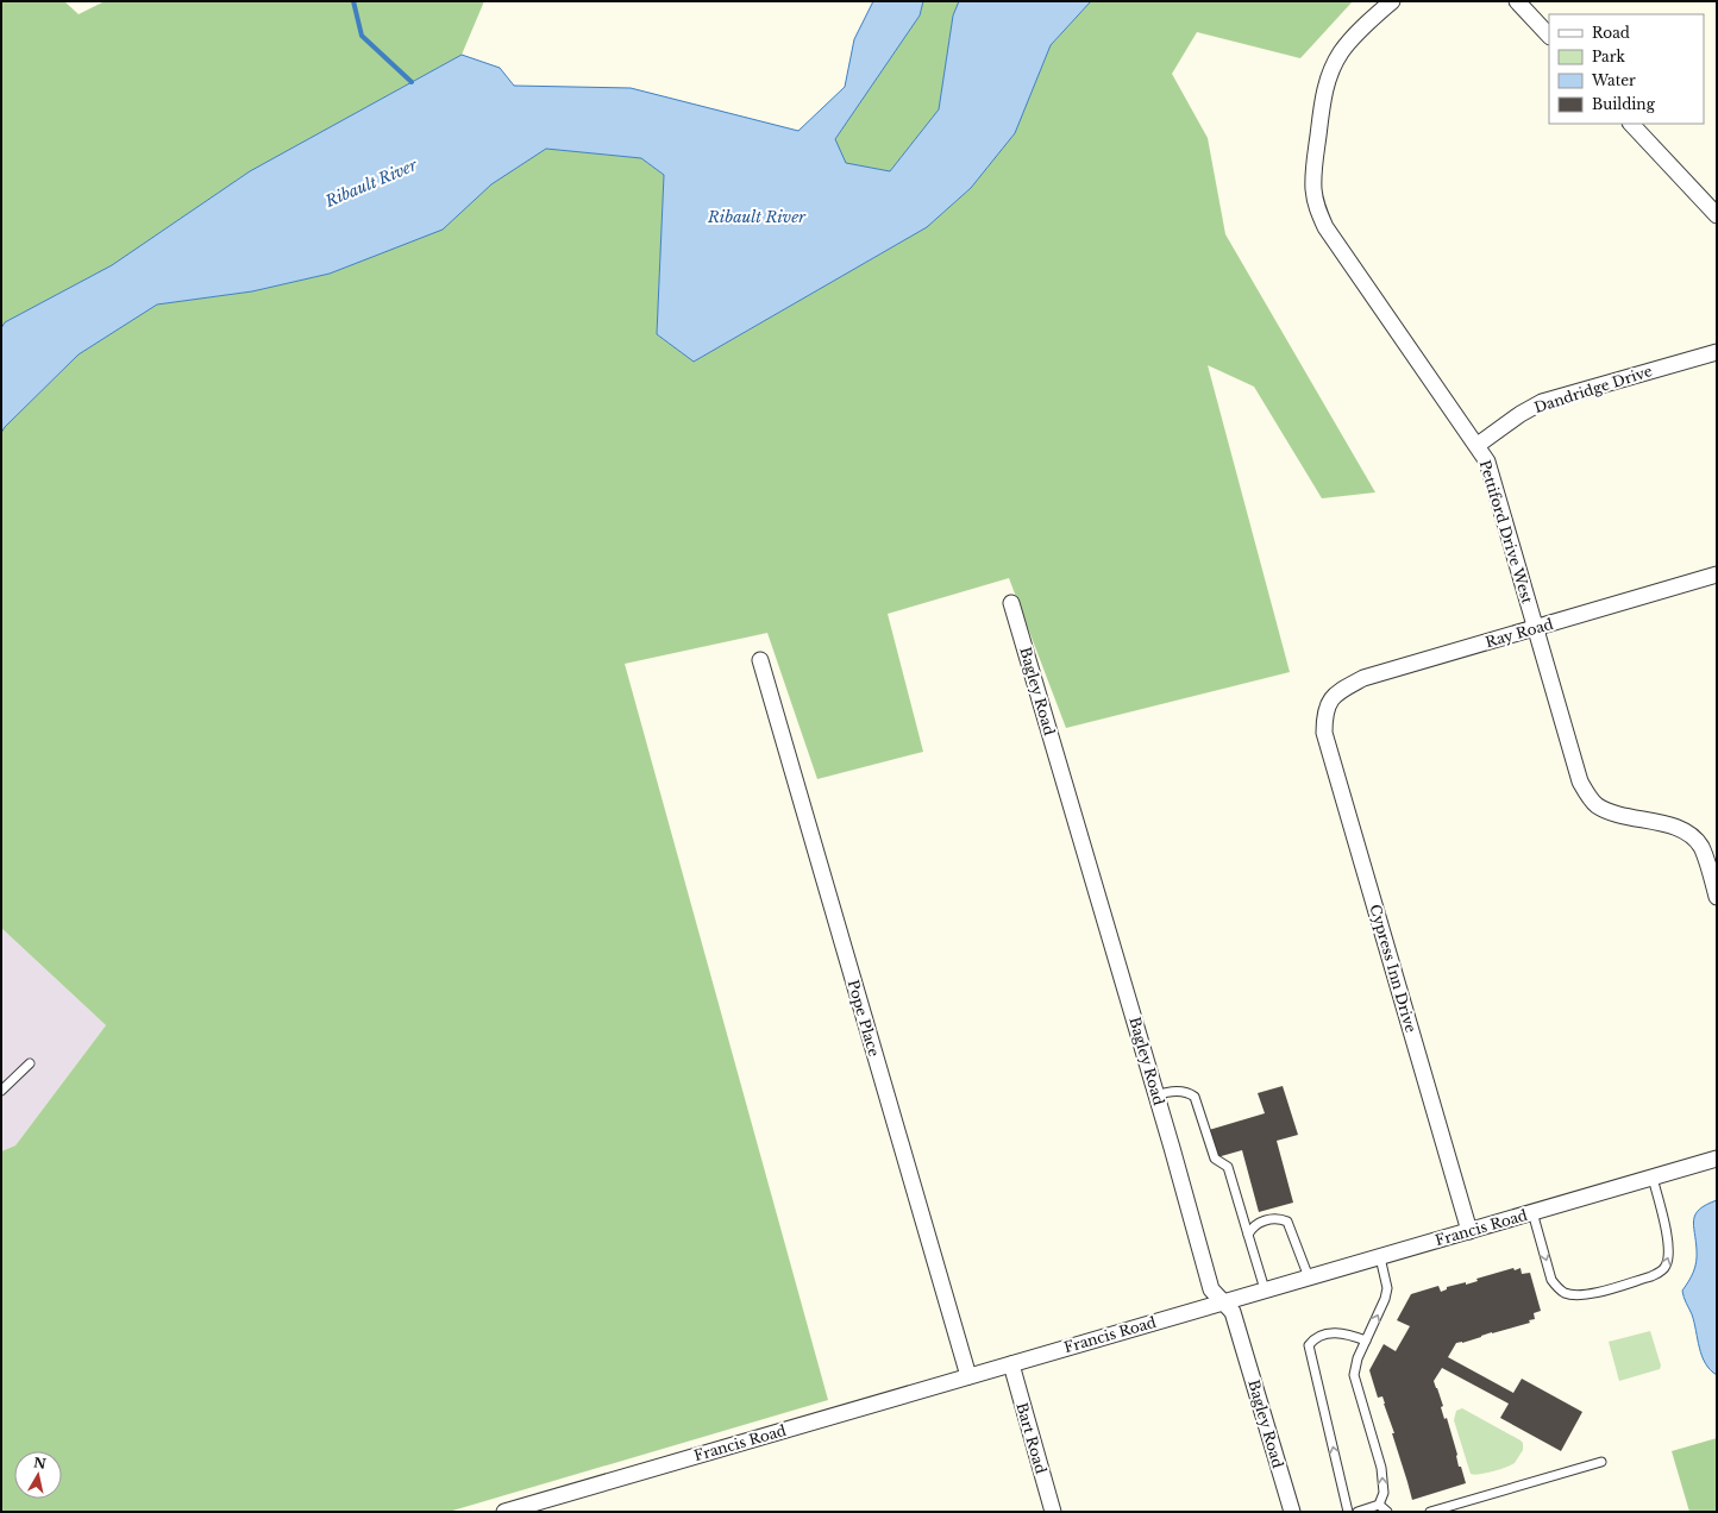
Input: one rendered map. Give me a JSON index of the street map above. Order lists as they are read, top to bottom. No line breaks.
{"streets":{"street":["Dandridge Drive","Pettiford Drive West","Ray Road","Bagley Road","Cypress Inn Drive","Pope Place","Francis Road","Bart Road"]},"crossings":[["Dandridge Drive","Pettiford Drive West"],["Pettiford Drive West","Ray Road"],["Ray Road","Cypress Inn Drive"],["Bagley Road","Francis Road"],["Cypress Inn Drive","Francis Road"],["Pope Place","Francis Road"],["Francis Road","Bart Road"]],"water":["Ribault River"],"legend":["Road","Park","Water","Building"],"north":"top"}
